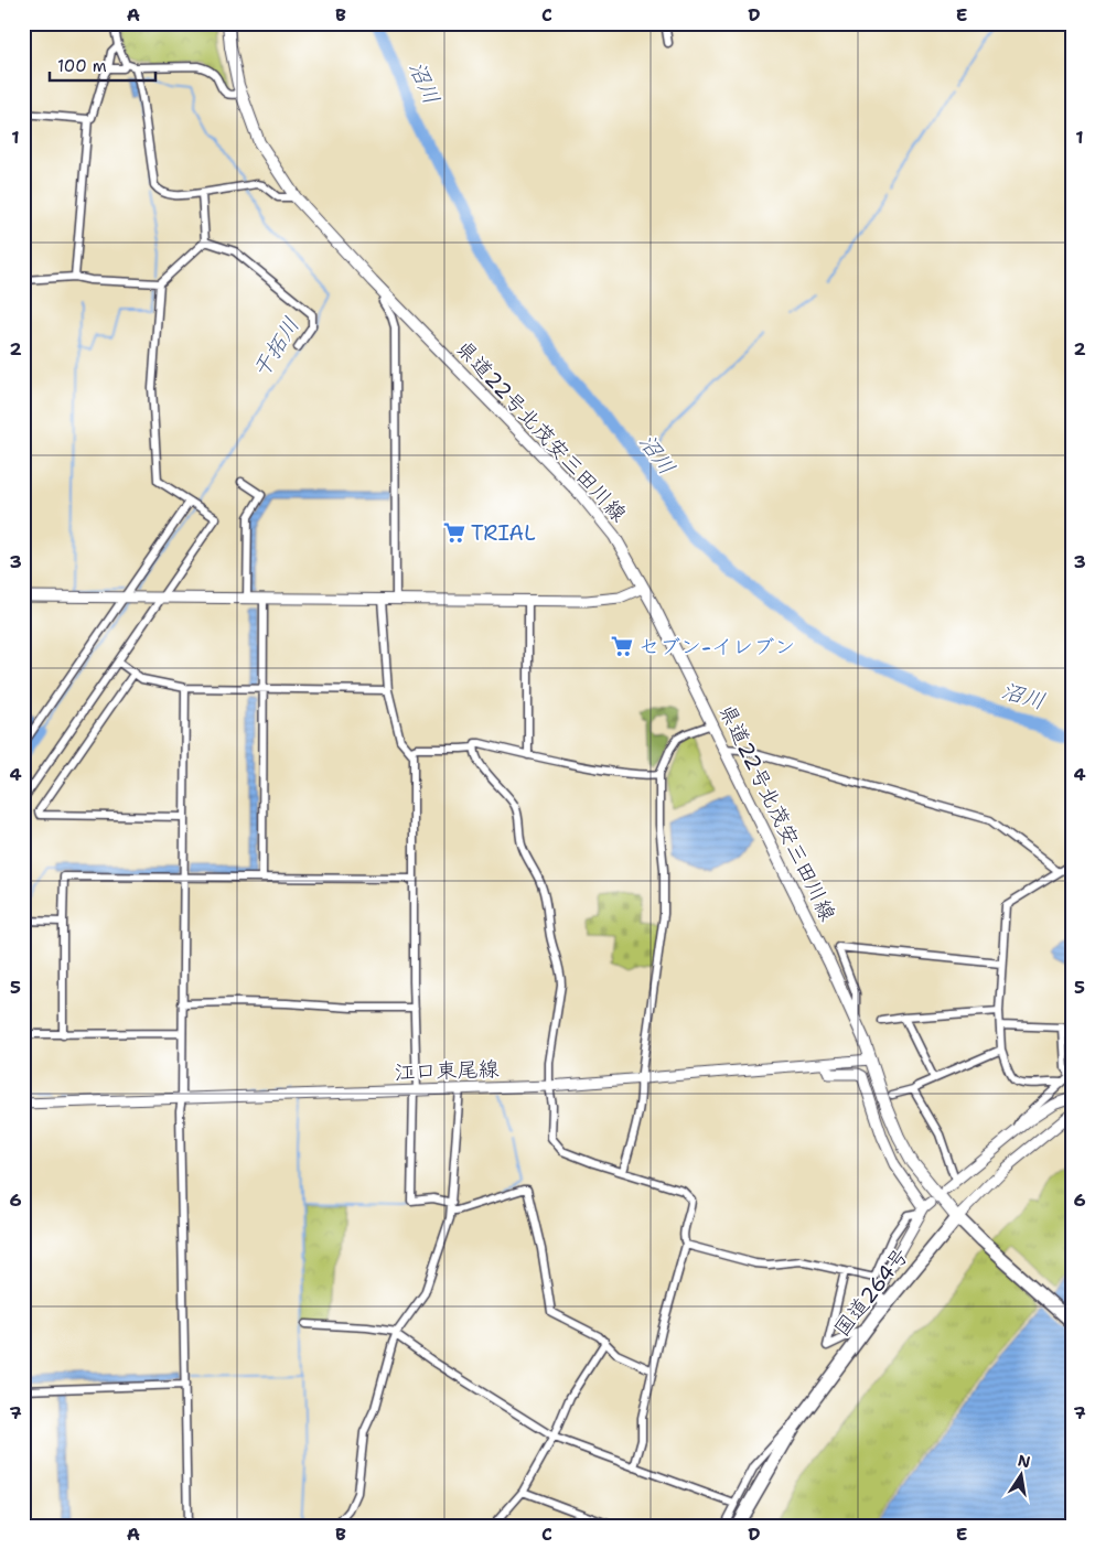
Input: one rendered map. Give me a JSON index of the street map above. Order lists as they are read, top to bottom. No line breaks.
{"streets":{"highway":["国道264号"],"main road":["県道22号北茂安三田川線"],"street":["江口東尾線"]},"crossings":[["県道22号北茂安三田川線","江口東尾線"],["県道22号北茂安三田川線","国道264号"]],"water":["沼川","干拓川"],"places":{"supermarket":["TRIAL","セブン-イレブン"]},"scale_bar":"100 m","north":"top","grid":{"columns":["A","B","C","D","E"],"rows":["1","2","3","4","5","6","7"]}}
